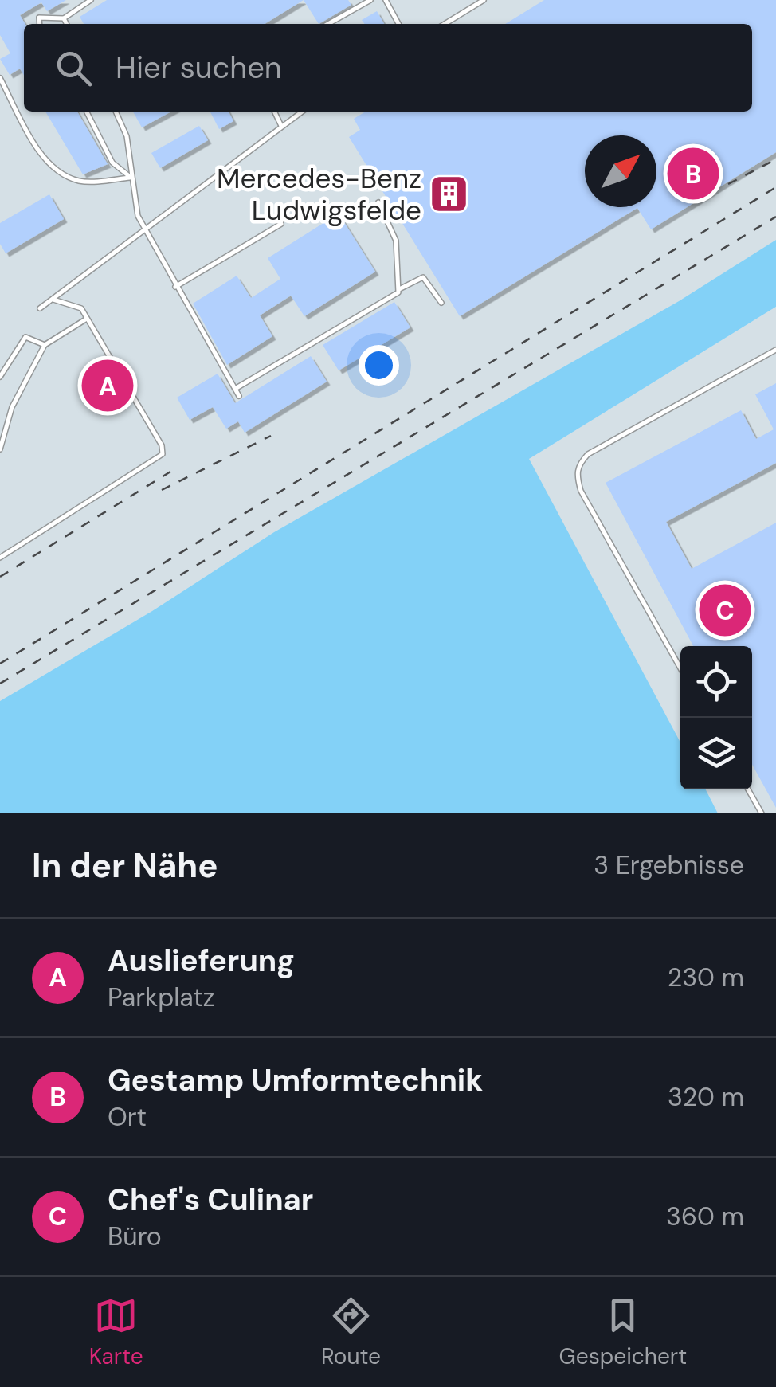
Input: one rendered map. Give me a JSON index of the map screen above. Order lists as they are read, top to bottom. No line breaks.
{"places":{"building":["Mercedes-Benz Ludwigsfelde"]},"north":"top right","page":{"search":"Hier suchen","pins":["B","A","C"],"heading":["In der Nähe","3 Ergebnisse"],"list":[{"mark":"A","name":"Auslieferung","note":"Parkplatz","value":"230 m"},{"mark":"B","name":"Gestamp Umformtechnik","note":"Ort","value":"320 m"},{"mark":"C","name":"Chef's Culinar","note":"Büro","value":"360 m"}],"nav":["Karte","Route","Gespeichert"]}}
